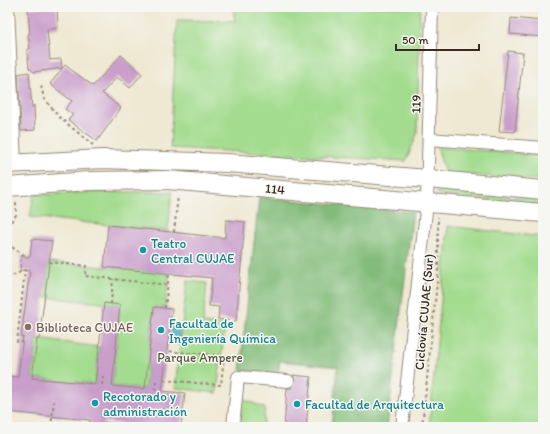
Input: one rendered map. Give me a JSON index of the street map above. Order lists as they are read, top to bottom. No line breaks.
{"streets":{"highway":["114"],"street":["119"],"path":["Ciclovía CUJAE (Sur)"]},"crossings":[["119","114"],["119","Ciclovía CUJAE (Sur)"],["114","Ciclovía CUJAE (Sur)"]],"parks":["Parque Ampere"],"places":["Teatro Central CUJAE","Biblioteca CUJAE","Facultad de Ingeniería Química","Recotorado y administración","Facultad de Arquitectura"],"scale_bar":"50 m"}
